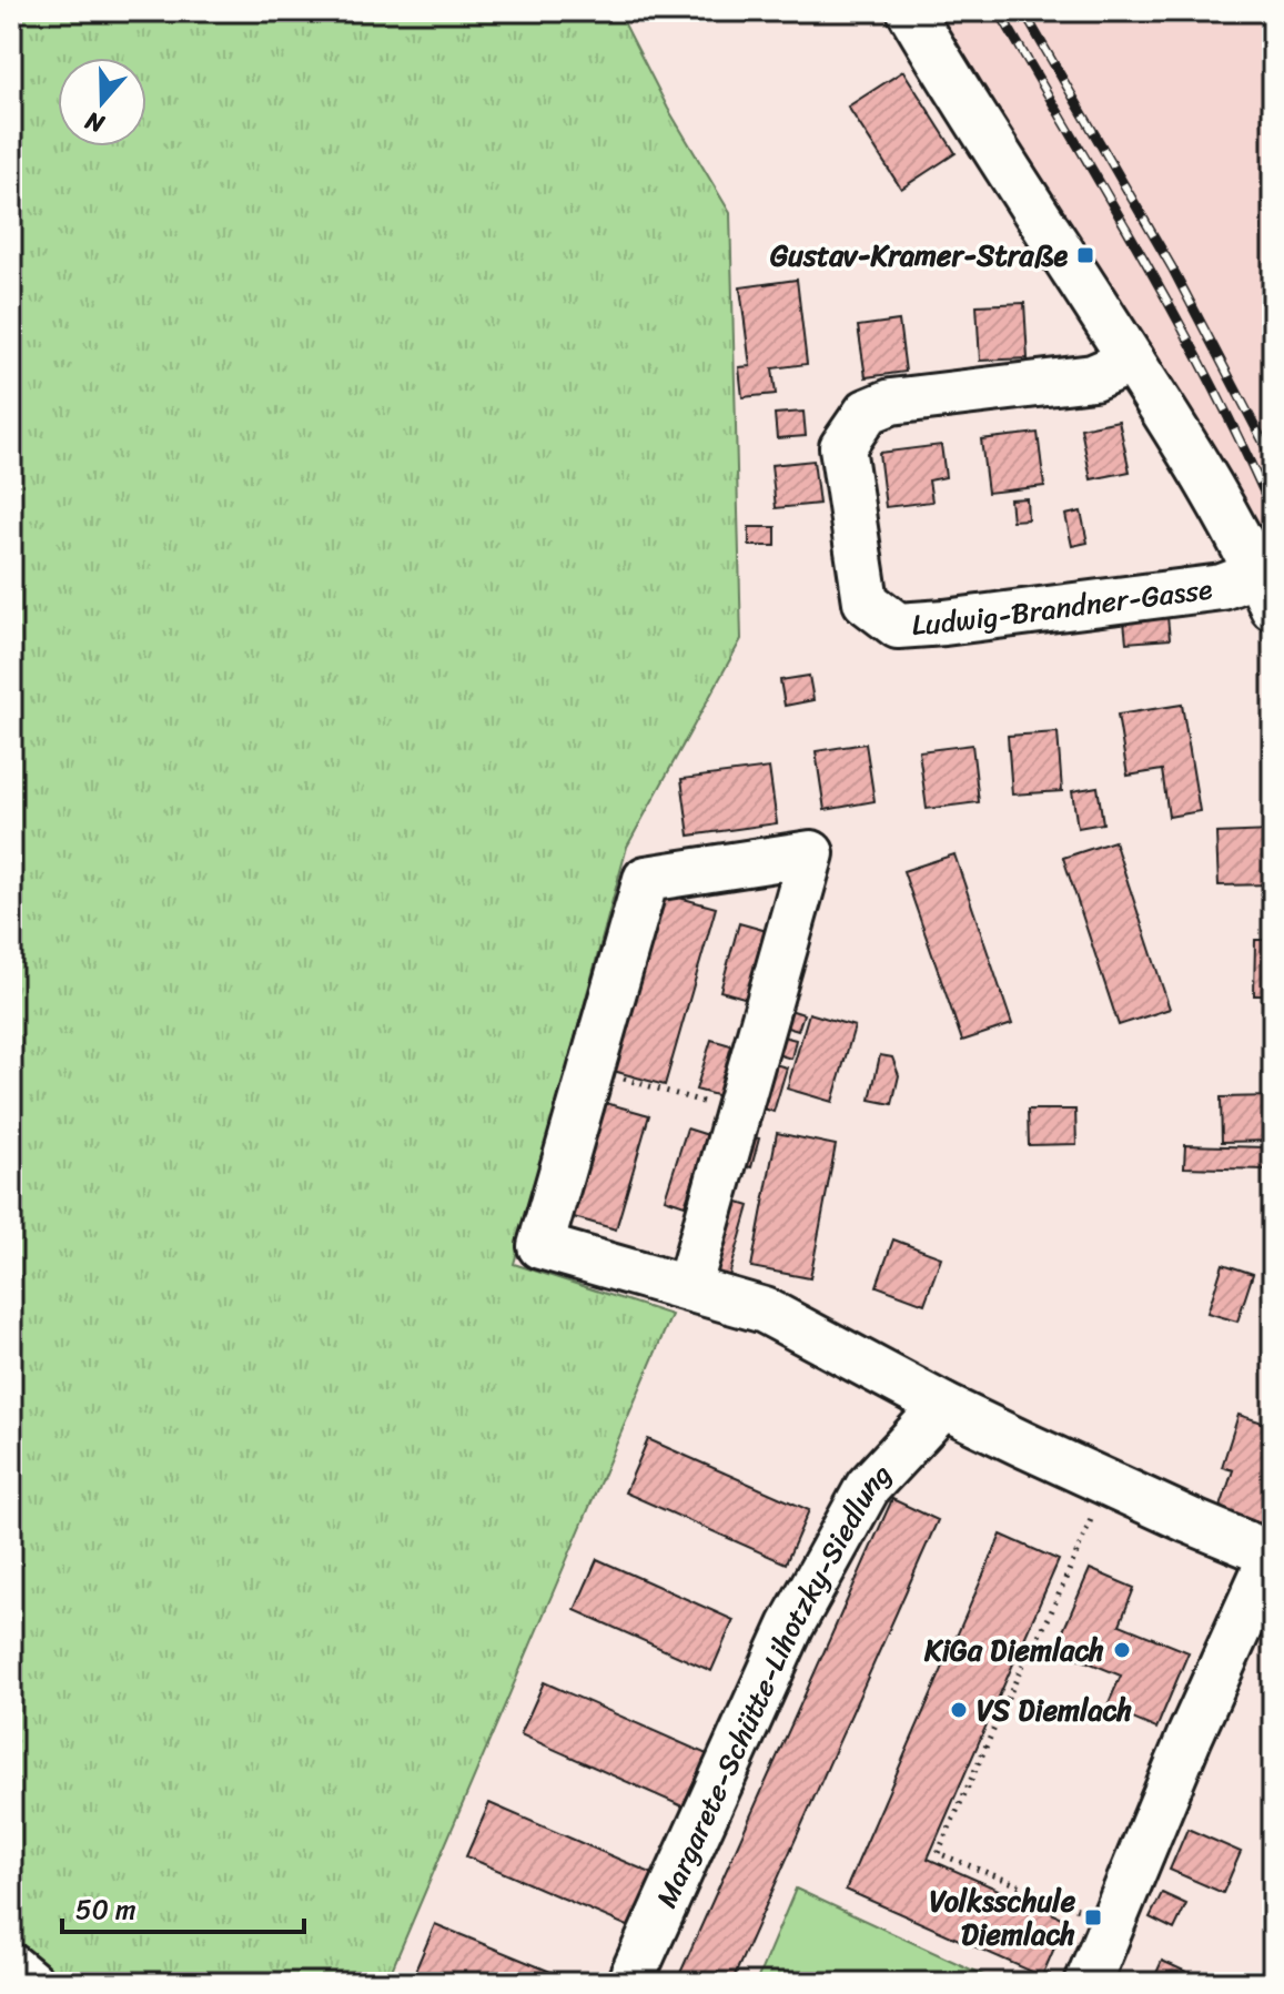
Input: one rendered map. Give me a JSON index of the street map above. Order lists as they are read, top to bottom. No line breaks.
{"streets":{"street":["Ludwig-Brandner-Gasse","Margarete-Schütte-Lihotzky-Siedlung"]},"places":{"transit":["Gustav-Kramer-Straße","Volksschule Diemlach"],"other":["KiGa Diemlach","VS Diemlach"]},"scale_bar":"50 m","north":"bottom"}
